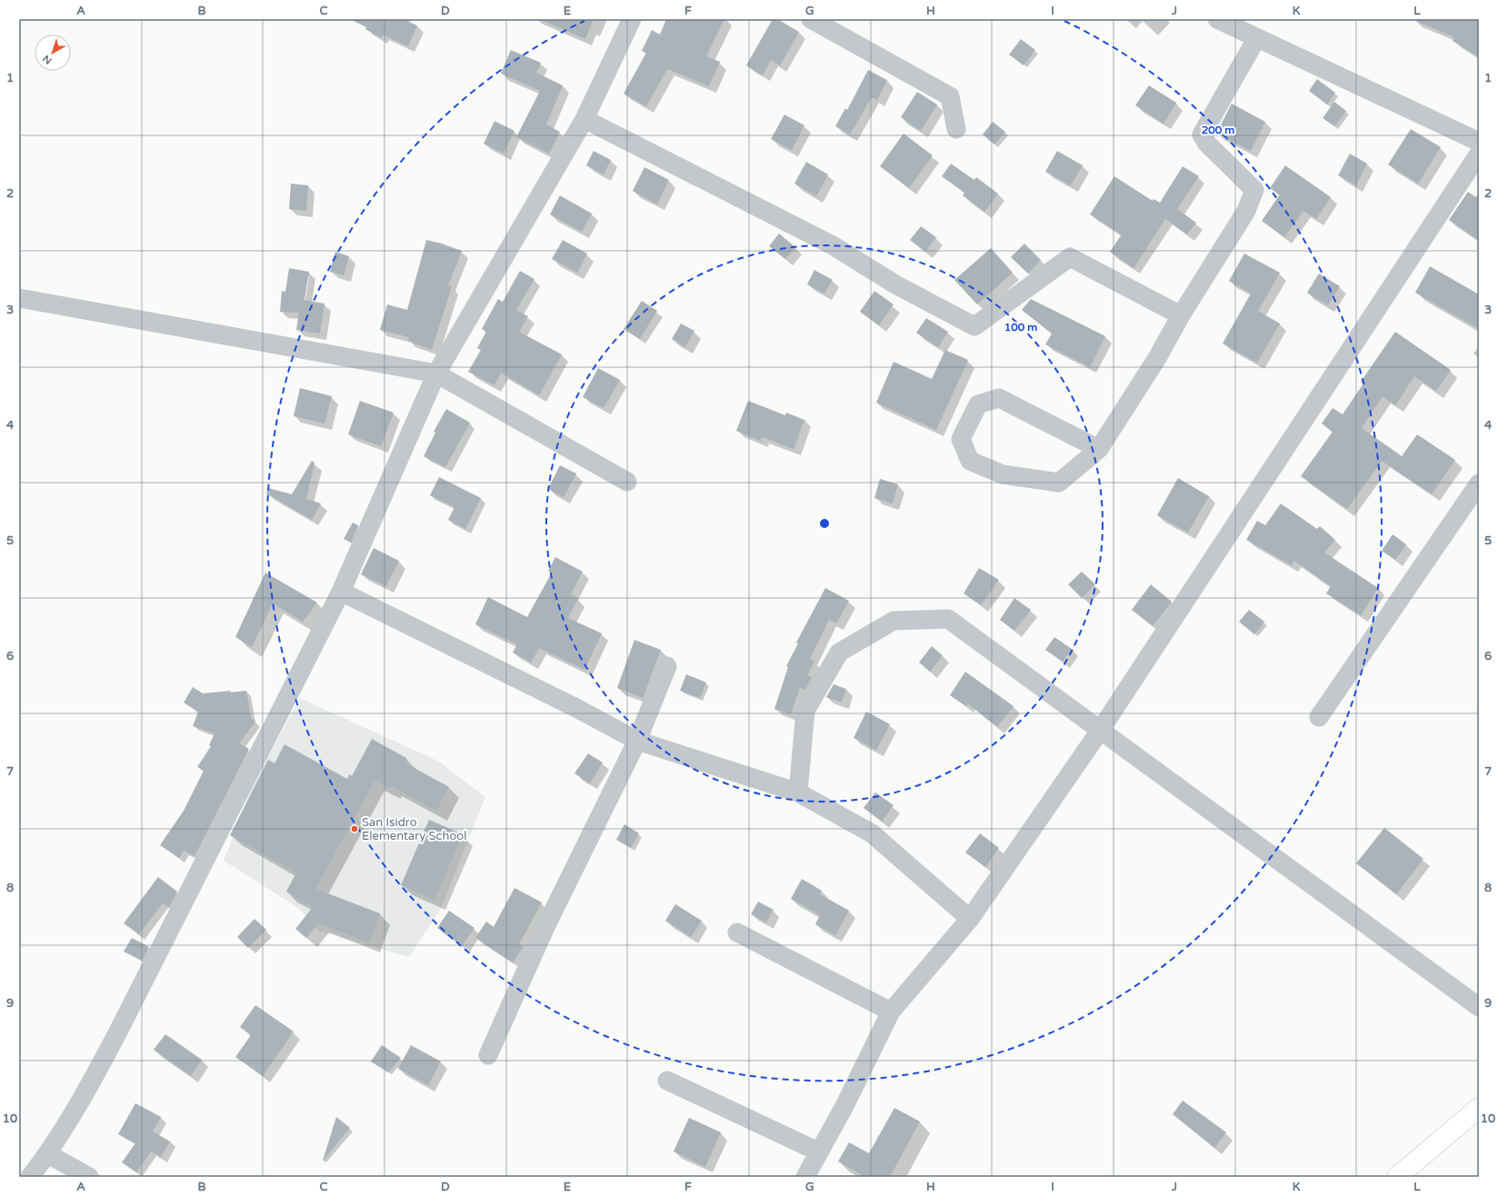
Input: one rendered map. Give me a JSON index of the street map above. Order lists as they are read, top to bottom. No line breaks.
{"places":["San Isidro Elementary School"],"north":"bottom left","grid":{"columns":["A","B","C","D","E","F","G","H","I","J","K","L"],"rows":["1","2","3","4","5","6","7","8","9","10"]},"rings":["200 m","100 m"]}
